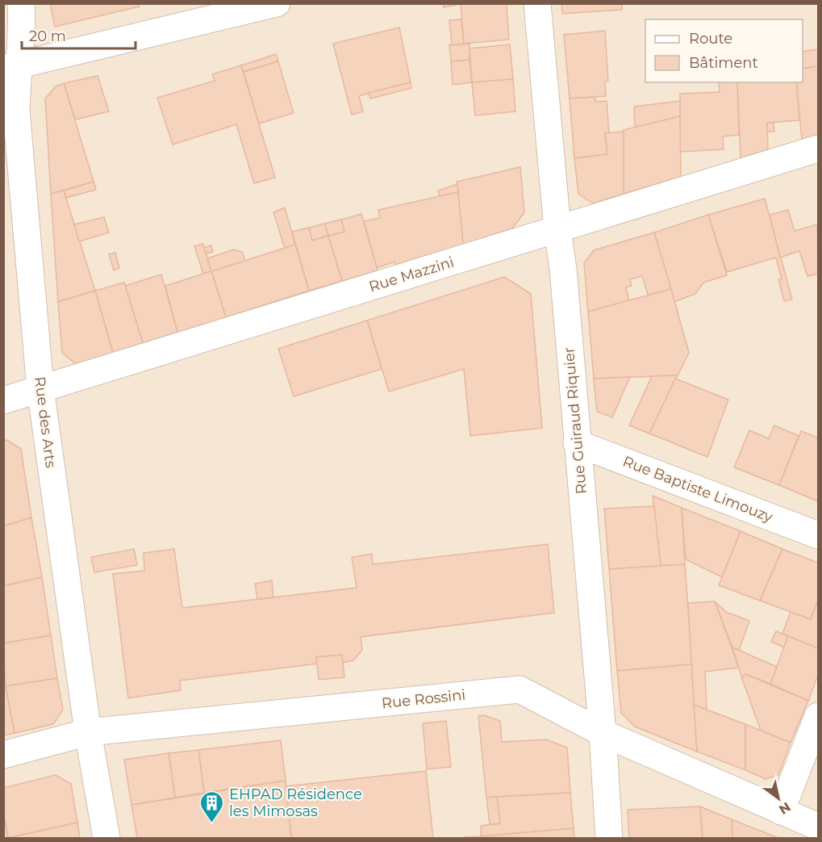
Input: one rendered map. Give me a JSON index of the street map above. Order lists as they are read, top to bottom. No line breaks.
{"streets":{"street":["Rue Mazzini","Rue Guiraud Riquier","Rue des Arts","Rue Baptiste Limouzy","Rue Rossini"]},"crossings":[["Rue Mazzini","Rue Guiraud Riquier"],["Rue Mazzini","Rue des Arts"],["Rue Guiraud Riquier","Rue Baptiste Limouzy"],["Rue Guiraud Riquier","Rue Rossini"],["Rue des Arts","Rue Rossini"]],"places":{"building":["EHPAD Résidence les Mimosas"]},"legend":["Route","Bâtiment"],"scale_bar":"20 m","north":"bottom right"}
